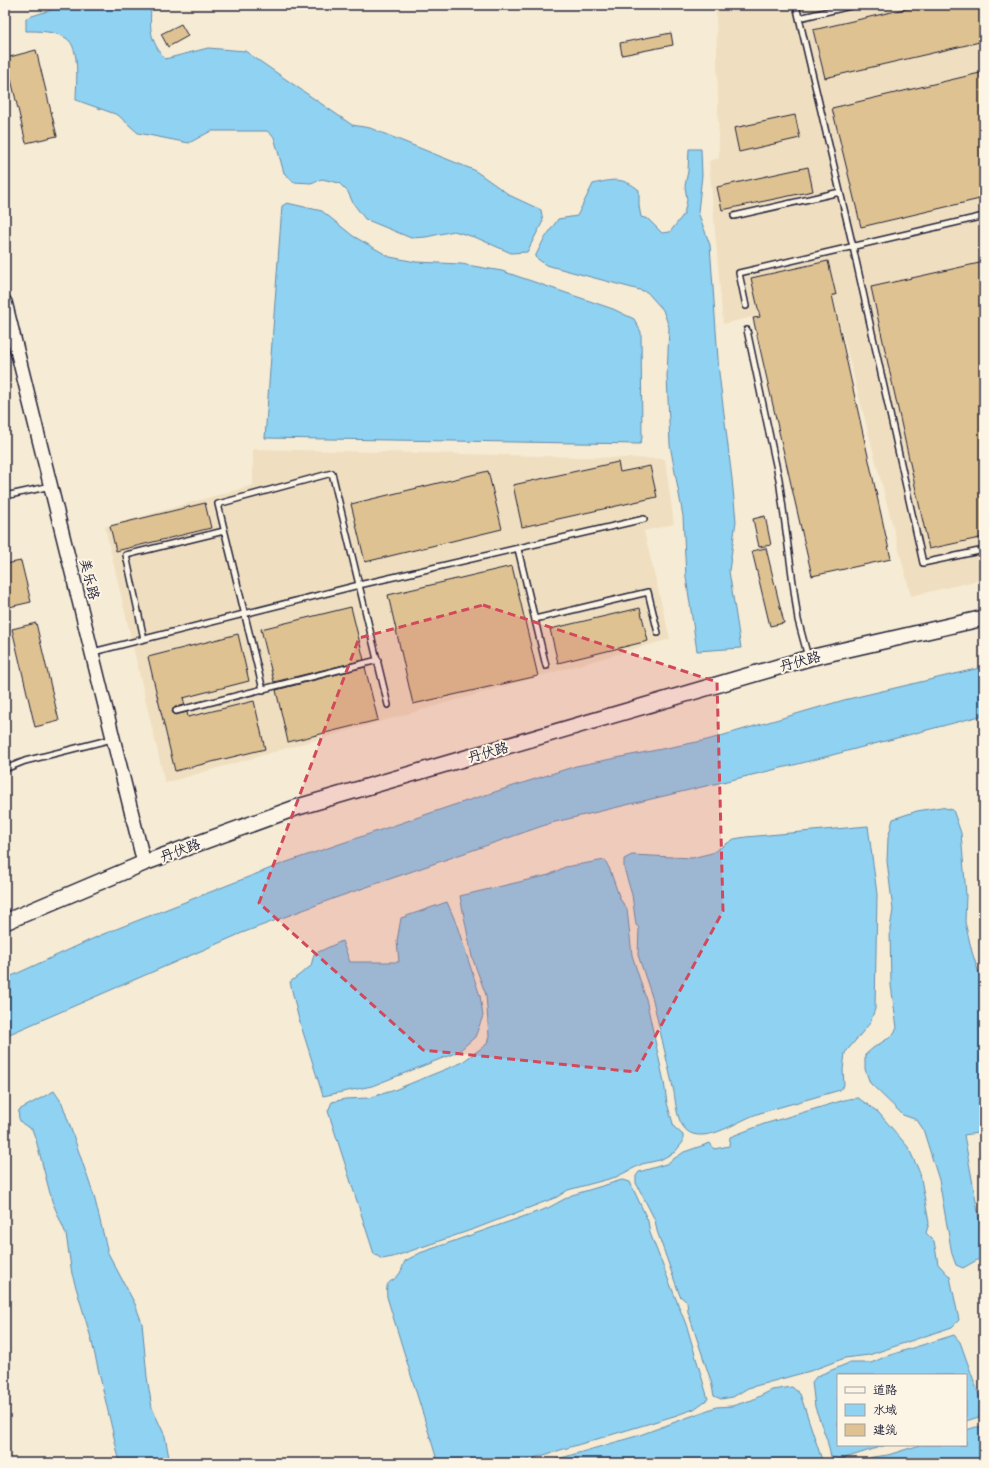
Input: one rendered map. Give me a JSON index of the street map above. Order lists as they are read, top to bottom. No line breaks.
{"streets":{"main road":["丹伏路"],"street":["美乐路"]},"crossings":[["美乐路","丹伏路"]],"legend":["道路","水域","建筑"]}
